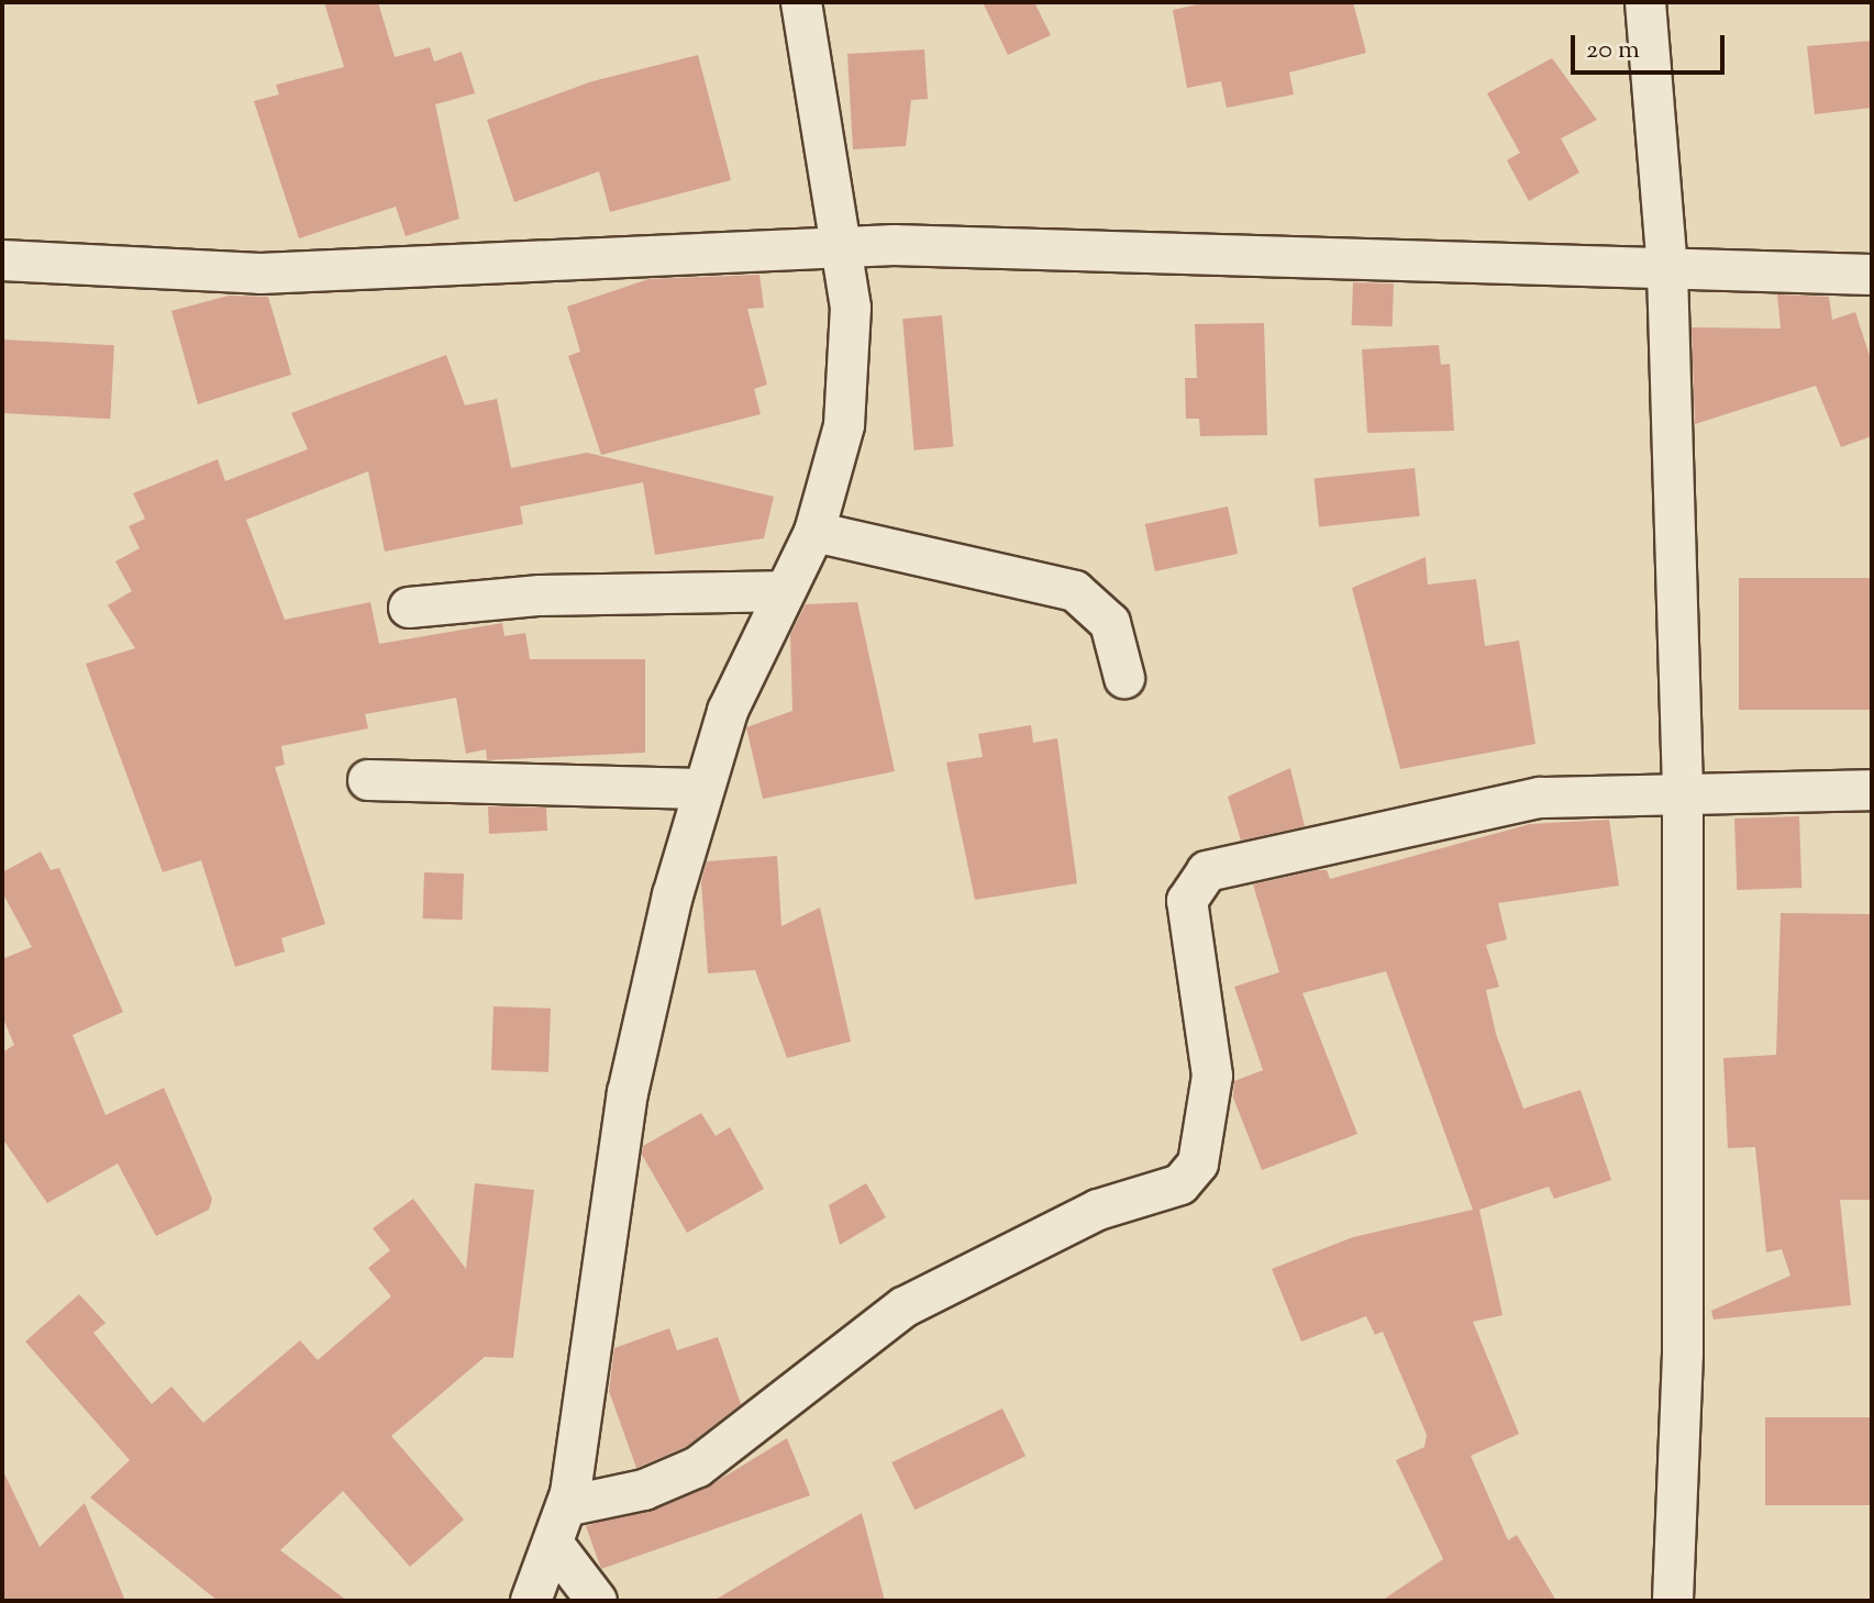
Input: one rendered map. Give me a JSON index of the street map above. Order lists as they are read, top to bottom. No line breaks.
{"scale_bar":"20 m"}
